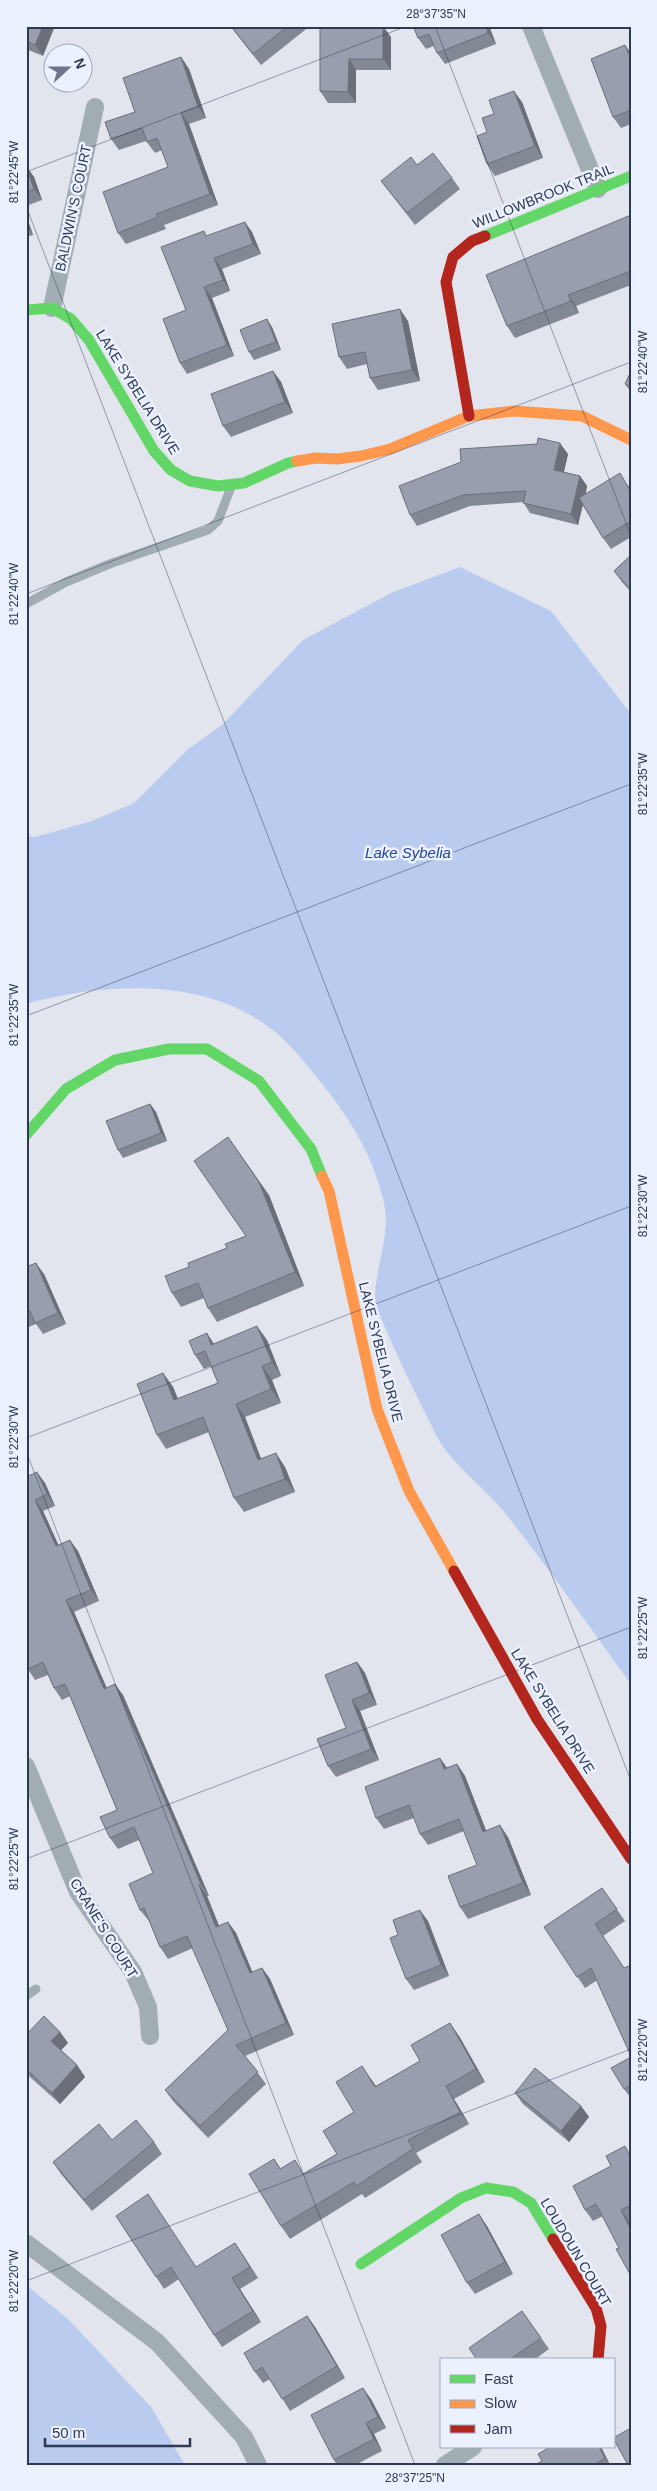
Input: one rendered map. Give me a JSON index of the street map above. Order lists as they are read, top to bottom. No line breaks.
{"streets":{"street":["WILLOWBROOK TRAIL","BALDWIN'S COURT","LAKE SYBELIA DRIVE","CRANE'S COURT","LOUDOUN COURT"]},"crossings":[["WILLOWBROOK TRAIL","LAKE SYBELIA DRIVE"],["BALDWIN'S COURT","LAKE SYBELIA DRIVE"]],"water":["Lake Sybelia"],"legend":["Fast","Slow","Jam"],"scale_bar":"50 m","north":"right","coordinates":["28°37'35\"N","81°22'45\"W","81°22'40\"W","81°22'35\"W","81°22'30\"W","81°22'25\"W","81°22'20\"W","28°37'25\"N"]}
